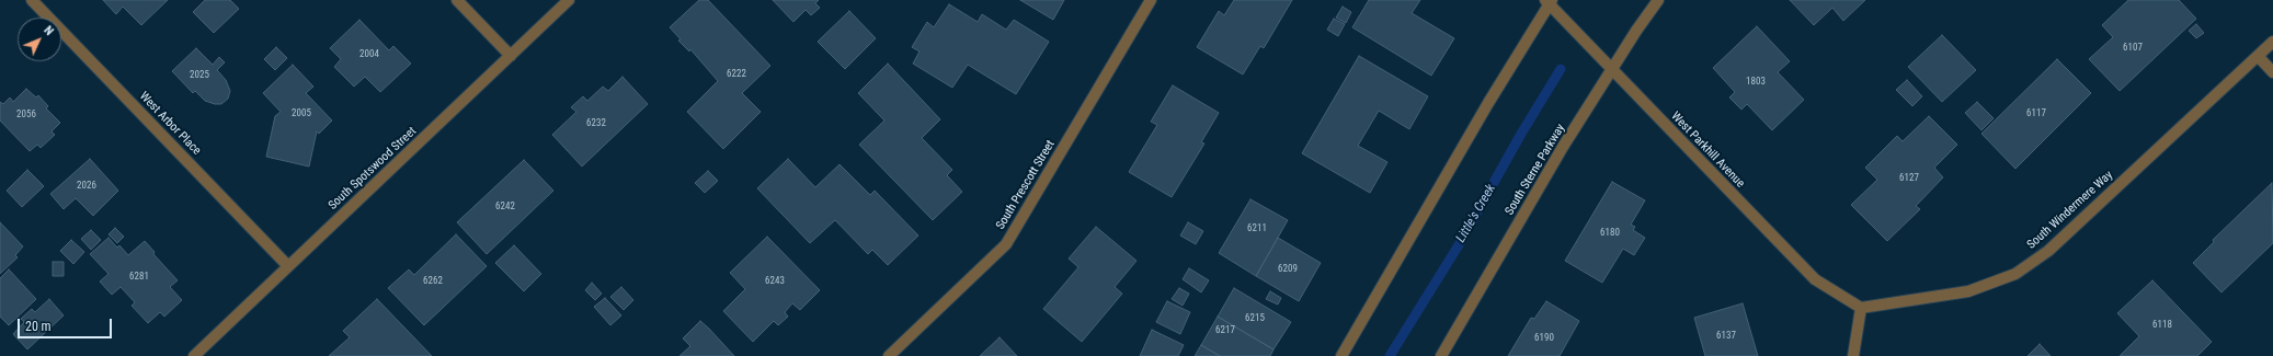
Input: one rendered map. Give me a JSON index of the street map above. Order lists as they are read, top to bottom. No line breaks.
{"streets":{"street":["West Arbor Place","West Parkhill Avenue","South Spotswood Street","South Sterne Parkway","South Prescott Street","South Windermere Way"]},"crossings":[["West Arbor Place","South Spotswood Street"],["West Parkhill Avenue","South Sterne Parkway"],["West Parkhill Avenue","South Windermere Way"]],"water":["Little's Creek"],"house_numbers":["6107","2004","6222","2025","1803","2005","6117","2056","6232","6127","2026","6242","6211","6180","6209","6281","6262","6243","6215","6118","6217","6137","6190"],"scale_bar":"20 m","north":"top right"}
